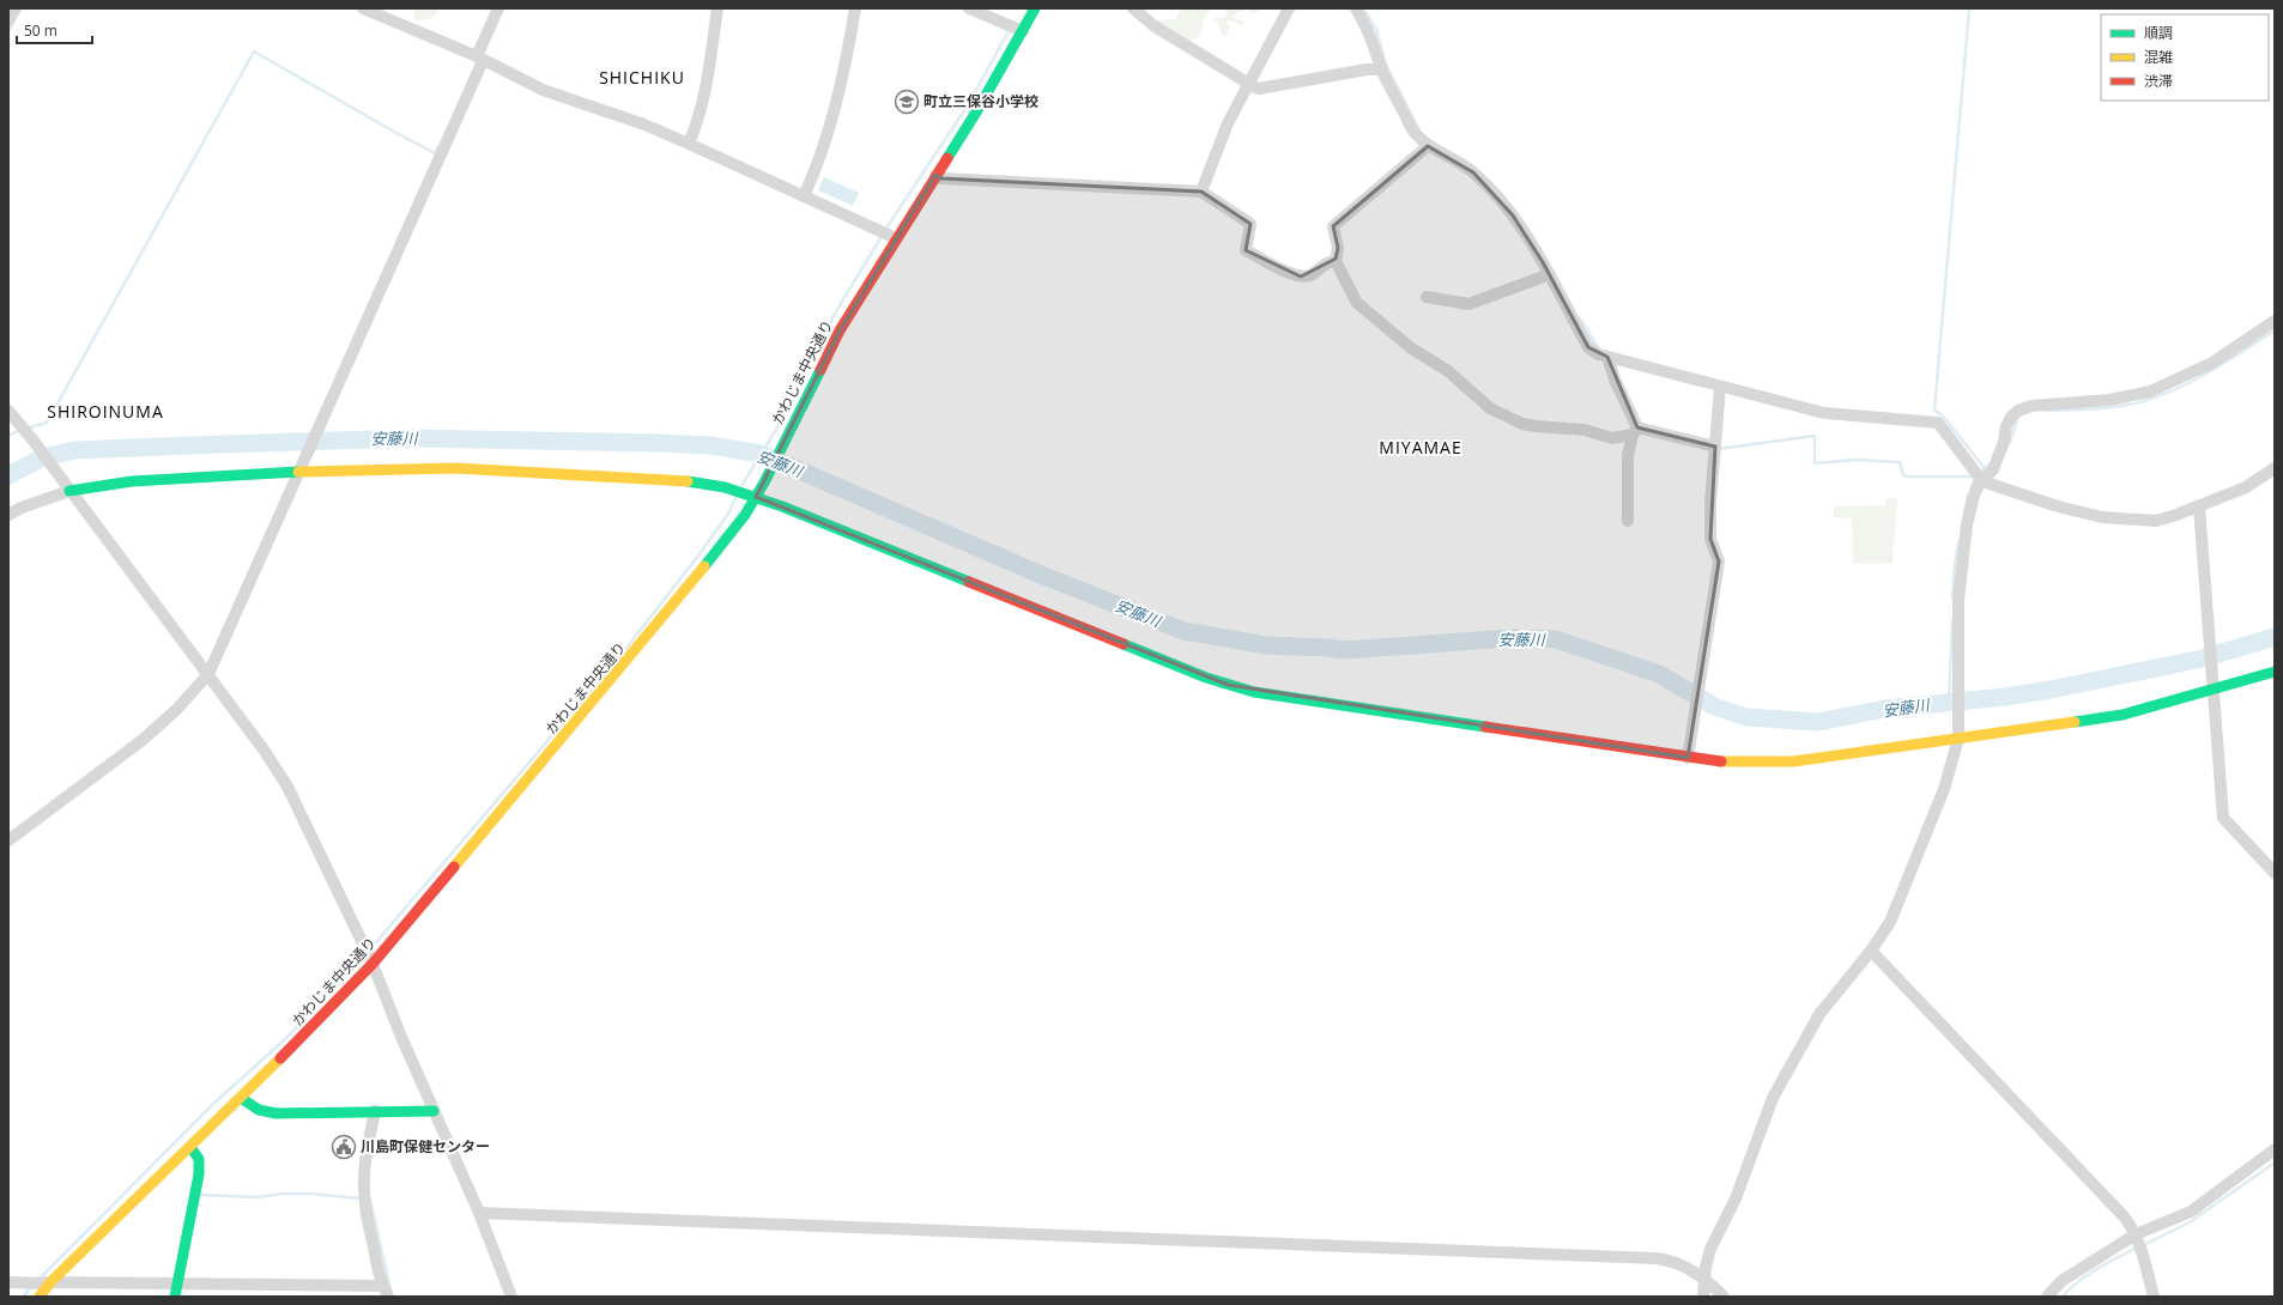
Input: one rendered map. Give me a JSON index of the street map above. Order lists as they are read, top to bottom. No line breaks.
{"streets":{"street":["かわじま中央通り"]},"districts":["SHICHIKU","SHIROINUMA","MIYAMAE"],"water":["安藤川"],"places":{"school or university":["町立三保谷小学校"],"public building":["川島町保健センター"]},"legend":["順調","混雑","渋滞"],"scale_bar":"50 m"}
